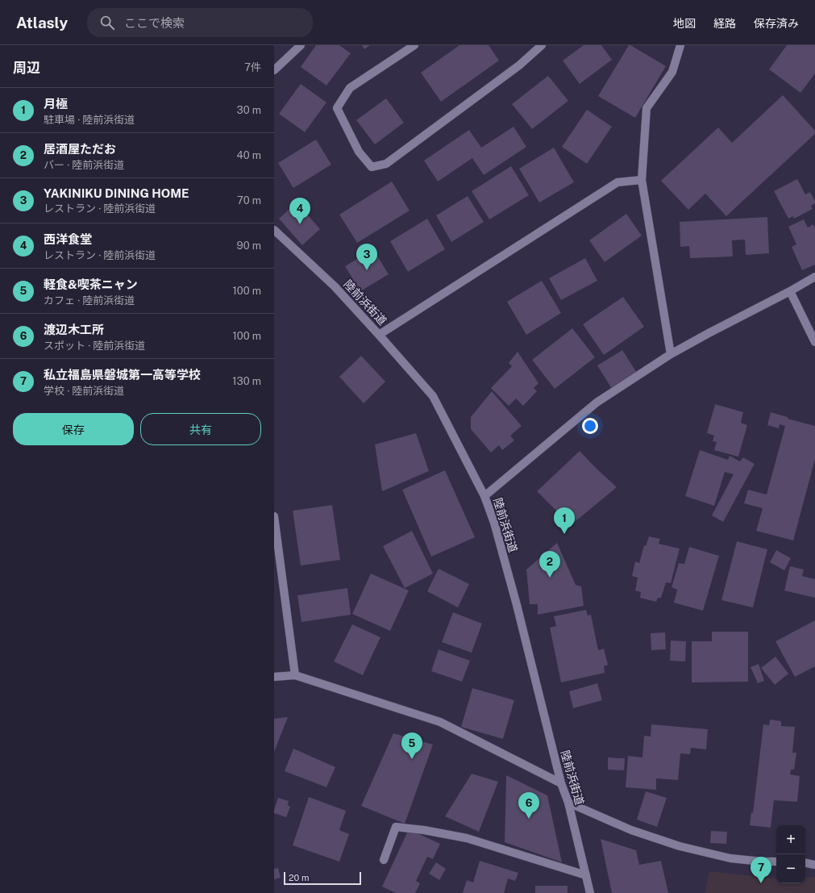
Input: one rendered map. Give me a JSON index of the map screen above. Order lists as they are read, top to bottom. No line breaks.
{"streets":{"street":["陸前浜街道"]},"scale_bar":"20 m","page":{"header":"Atlasly","search":"ここで検索","nav":["地図","経路","保存済み"],"heading":["周辺","7件"],"list":[{"mark":"1","name":"月極","note":"駐車場 · 陸前浜街道","value":"30 m"},{"mark":"2","name":"居酒屋ただお","note":"バー · 陸前浜街道","value":"40 m"},{"mark":"3","name":"YAKINIKU DINING HOME","note":"レストラン · 陸前浜街道","value":"70 m"},{"mark":"4","name":"西洋食堂","note":"レストラン · 陸前浜街道","value":"90 m"},{"mark":"5","name":"軽食&喫茶ニャン","note":"カフェ · 陸前浜街道","value":"100 m"},{"mark":"6","name":"渡辺木工所","note":"スポット · 陸前浜街道","value":"100 m"},{"mark":"7","name":"私立福島県磐城第一高等学校","note":"学校 · 陸前浜街道","value":"130 m"}],"pins":["4","3","1","2","5","6","7"],"buttons":["保存","共有"],"map_buttons":["+","−"],"scale":"20 m"}}
